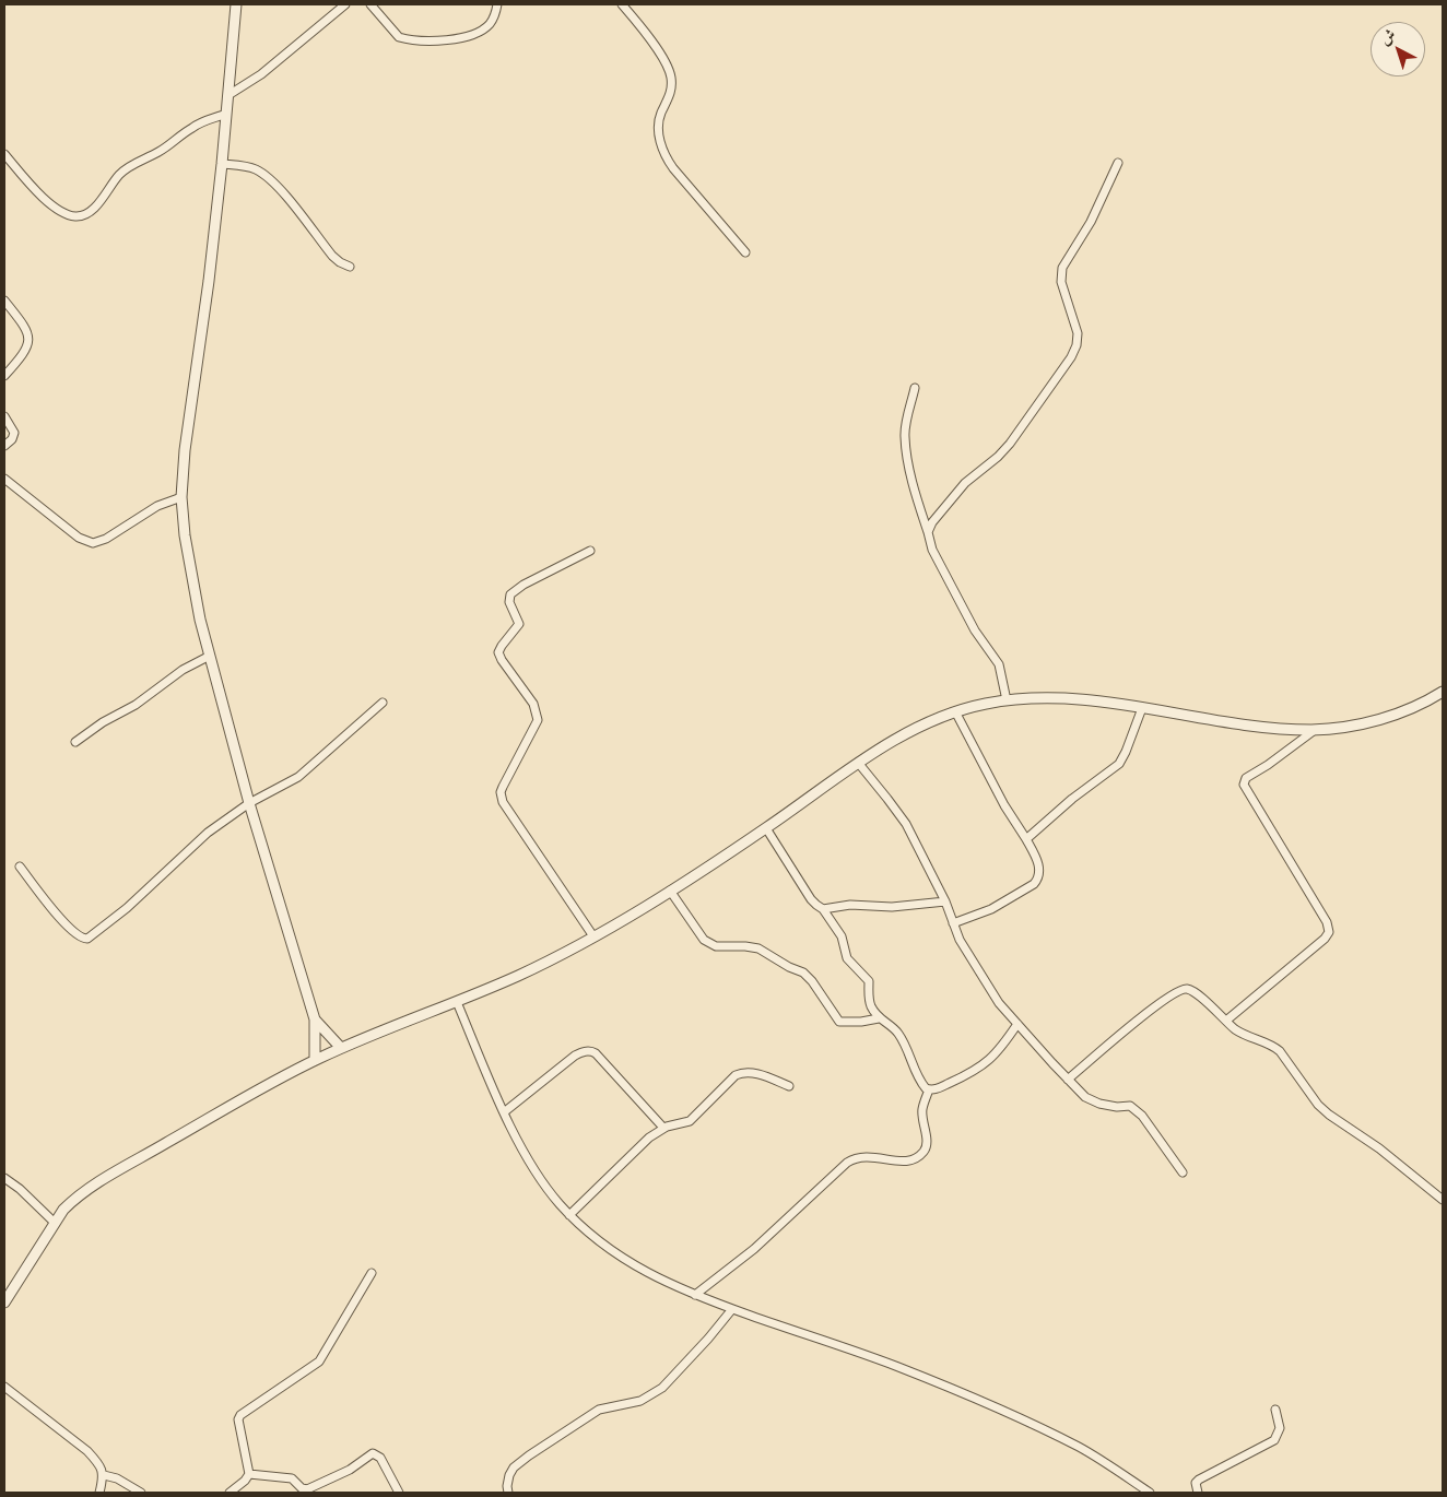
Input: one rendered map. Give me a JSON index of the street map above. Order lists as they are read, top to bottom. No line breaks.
{"north":"top left"}
